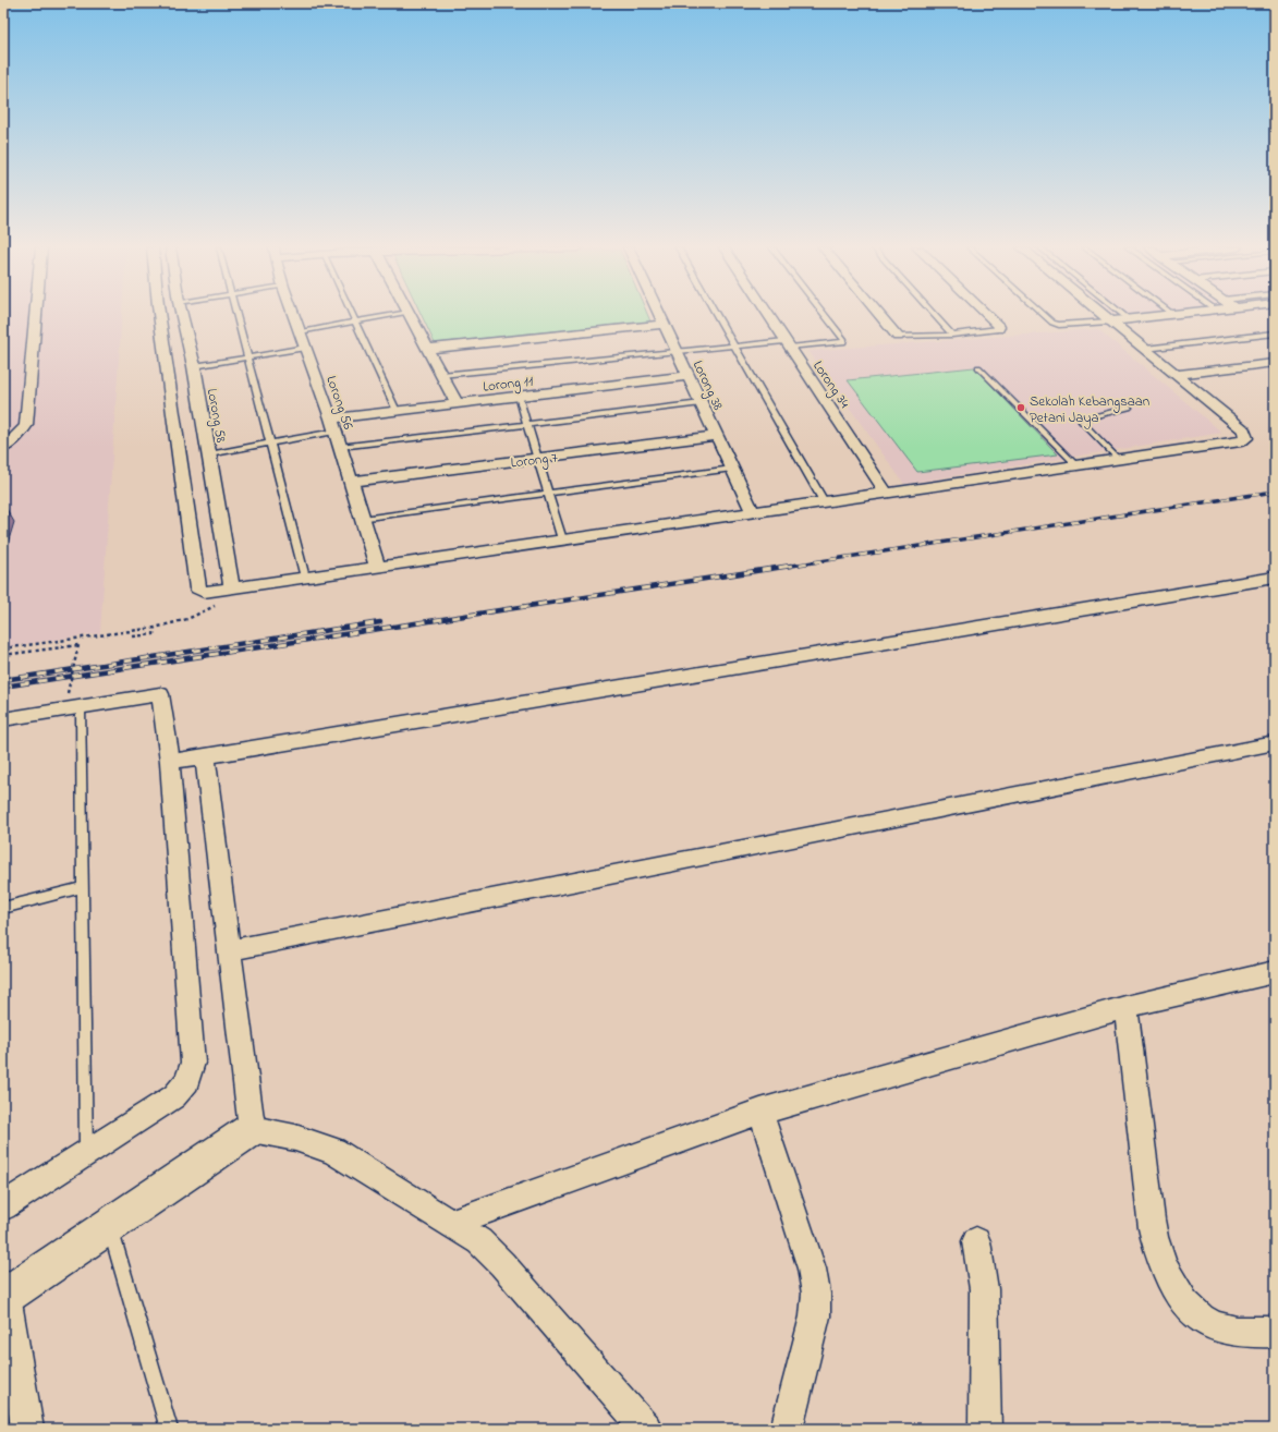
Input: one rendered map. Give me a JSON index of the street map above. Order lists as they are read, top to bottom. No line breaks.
{"streets":{"street":["Lorong 11","Lorong 34","Lorong 38","Lorong 56","Lorong 58","Lorong 7"]},"crossings":[["Lorong 11","Lorong 38"],["Lorong 11","Lorong 56"],["Lorong 38","Lorong 7"],["Lorong 56","Lorong 7"]],"places":["Sekolah Kebangsaan Petani Jaya"]}
